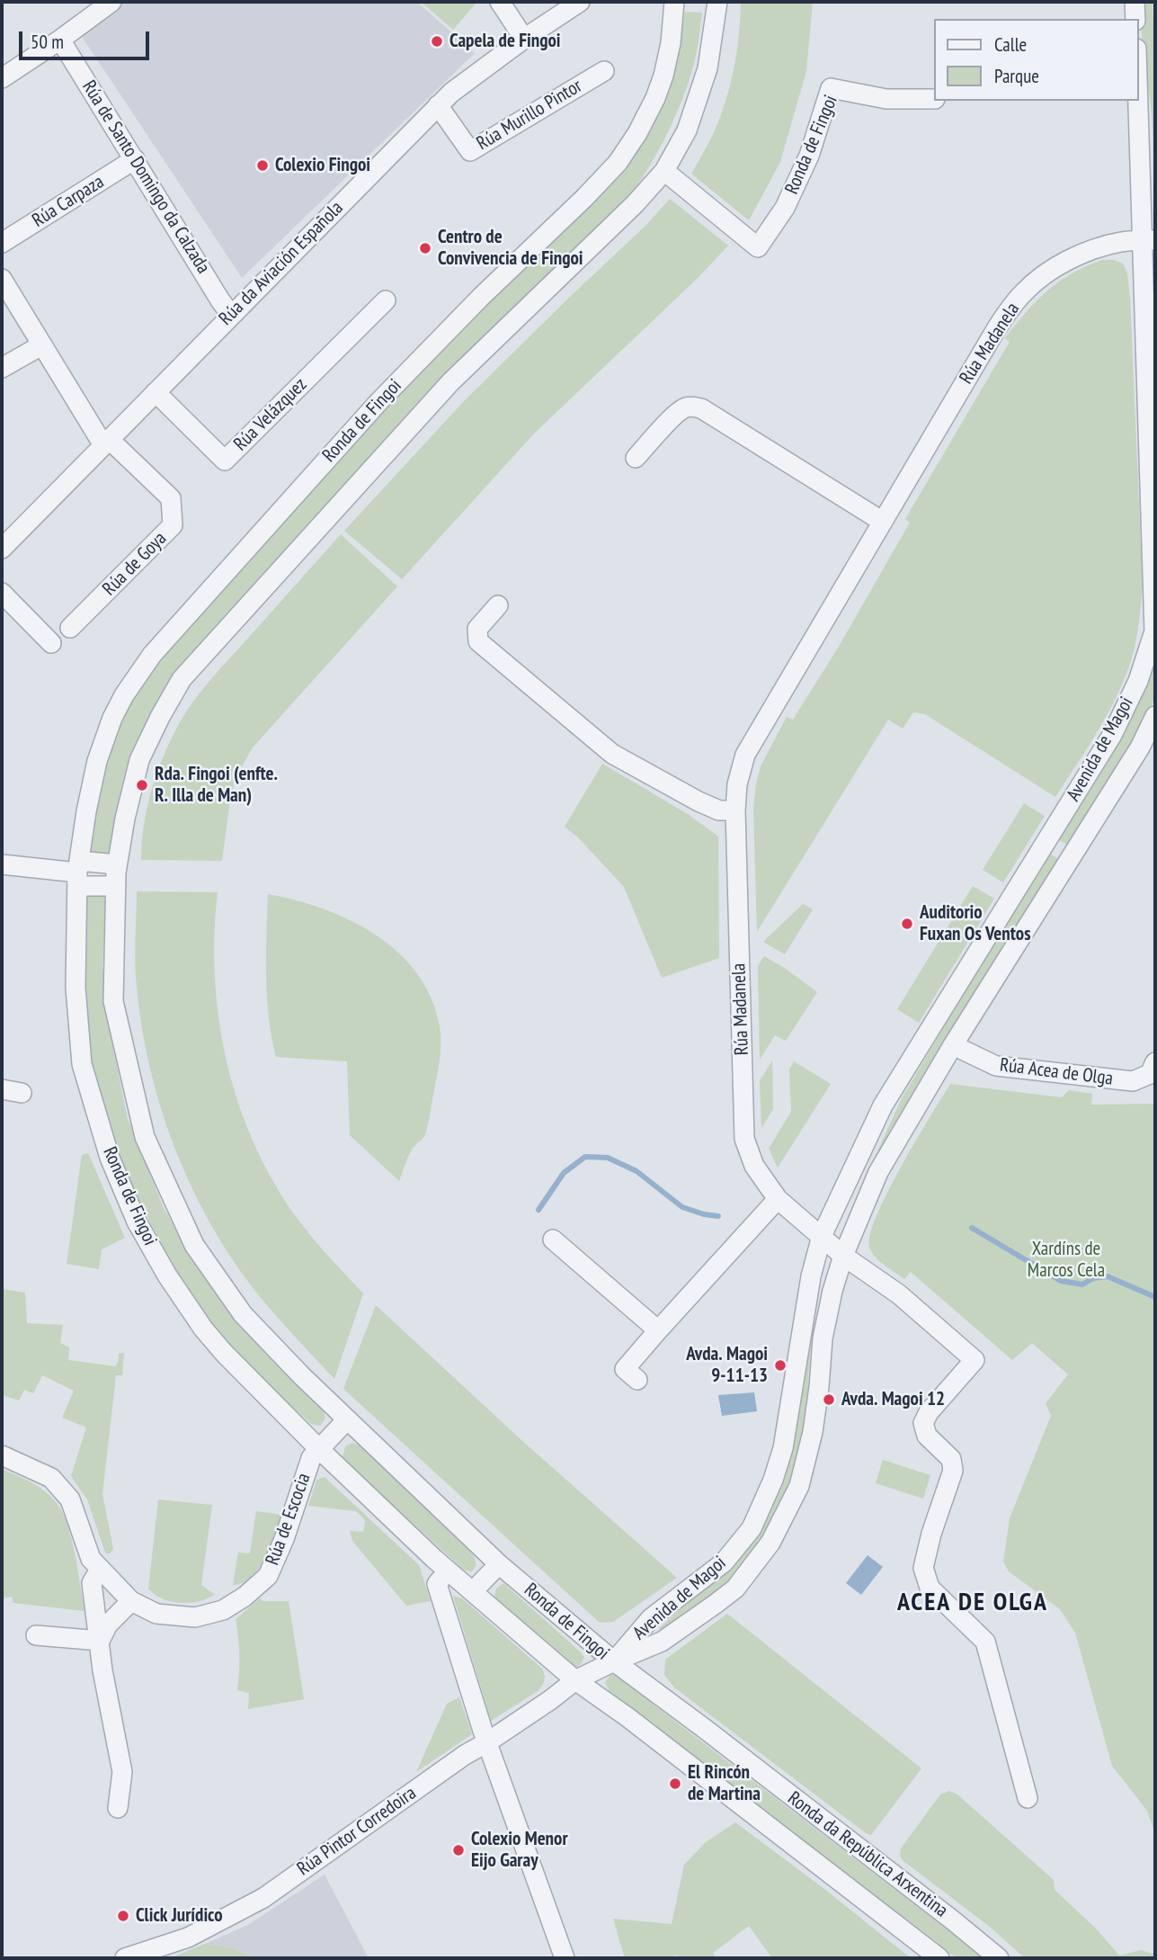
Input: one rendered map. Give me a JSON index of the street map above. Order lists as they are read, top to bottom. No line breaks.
{"streets":{"street":["Rúa Murillo Pintor","Ronda de Fingoi","Rúa de Santo Domingo da Calzada","Rúa Carpaza","Rúa da Aviación Española","Rúa Madanela","Rúa Velázquez","Rúa de Goya","Avenida de Magoi","Rúa Acea de Olga","Rúa de Escocia","Rúa Pintor Corredoira","Ronda da República Arxentina"]},"crossings":[["Rúa Murillo Pintor","Rúa da Aviación Española"],["Ronda de Fingoi","Avenida de Magoi"],["Ronda de Fingoi","Rúa de Escocia"],["Ronda de Fingoi","Rúa Pintor Corredoira"],["Ronda de Fingoi","Ronda da República Arxentina"],["Rúa de Santo Domingo da Calzada","Rúa Carpaza"],["Rúa de Santo Domingo da Calzada","Rúa da Aviación Española"],["Rúa da Aviación Española","Rúa Velázquez"],["Rúa da Aviación Española","Rúa de Goya"],["Rúa Madanela","Avenida de Magoi"],["Avenida de Magoi","Rúa Acea de Olga"],["Avenida de Magoi","Ronda da República Arxentina"],["Rúa Pintor Corredoira","Ronda da República Arxentina"]],"districts":["ACEA DE OLGA"],"parks":["Xardíns de Marcos Cela"],"places":["Capela de Fingoi","Colexio Fingoi","Centro de Convivencia de Fingoi","Rda. Fingoi (enfte. R. Illa de Man)","Auditorio Fuxan Os Ventos","Avda. Magoi 9-11-13","Avda. Magoi 12","El Rincón de Martina","Colexio Menor Eijo Garay","Click Jurídico"],"legend":["Calle","Parque"],"scale_bar":"50 m"}
